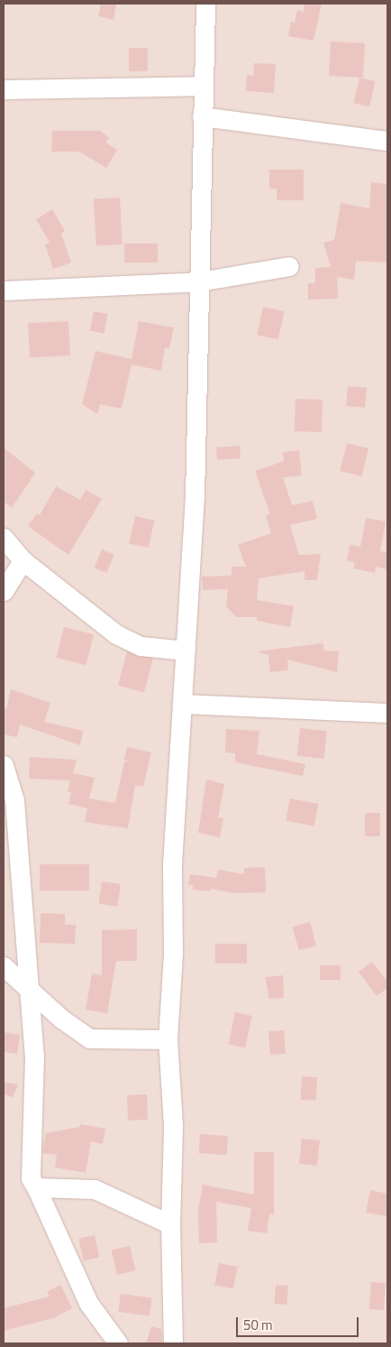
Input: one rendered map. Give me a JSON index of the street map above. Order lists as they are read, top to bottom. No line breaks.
{"scale_bar":"50 m"}
